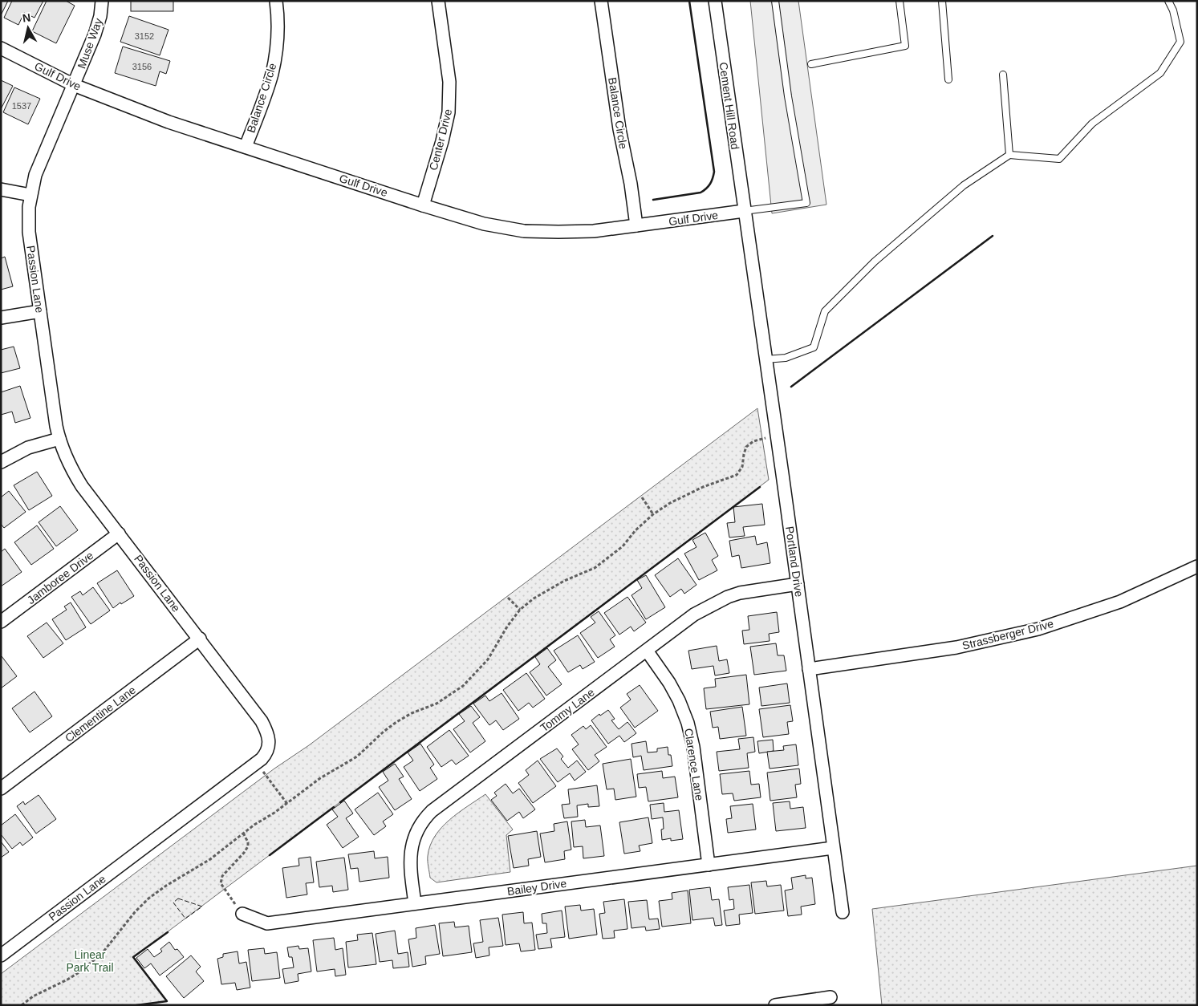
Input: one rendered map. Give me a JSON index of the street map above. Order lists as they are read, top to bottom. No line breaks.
{"streets":{"street":["Muse Way","Gulf Drive","Balance Circle","Cement Hill Road","Center Drive","Passion Lane","Portland Drive","Jamboree Drive","Strassberger Drive","Tommy Lane","Clementine Lane","Clarence Lane","Bailey Drive"]},"crossings":[["Muse Way","Gulf Drive"],["Muse Way","Passion Lane"],["Gulf Drive","Balance Circle"],["Gulf Drive","Cement Hill Road"],["Gulf Drive","Center Drive"],["Gulf Drive","Passion Lane"],["Gulf Drive","Portland Drive"],["Cement Hill Road","Portland Drive"],["Passion Lane","Jamboree Drive"],["Passion Lane","Clementine Lane"],["Portland Drive","Strassberger Drive"],["Portland Drive","Tommy Lane"],["Portland Drive","Bailey Drive"],["Tommy Lane","Clarence Lane"],["Tommy Lane","Bailey Drive"],["Clarence Lane","Bailey Drive"]],"parks":["Linear Park Trail"],"house_numbers":["3152","3156","1537"],"north":"top"}
